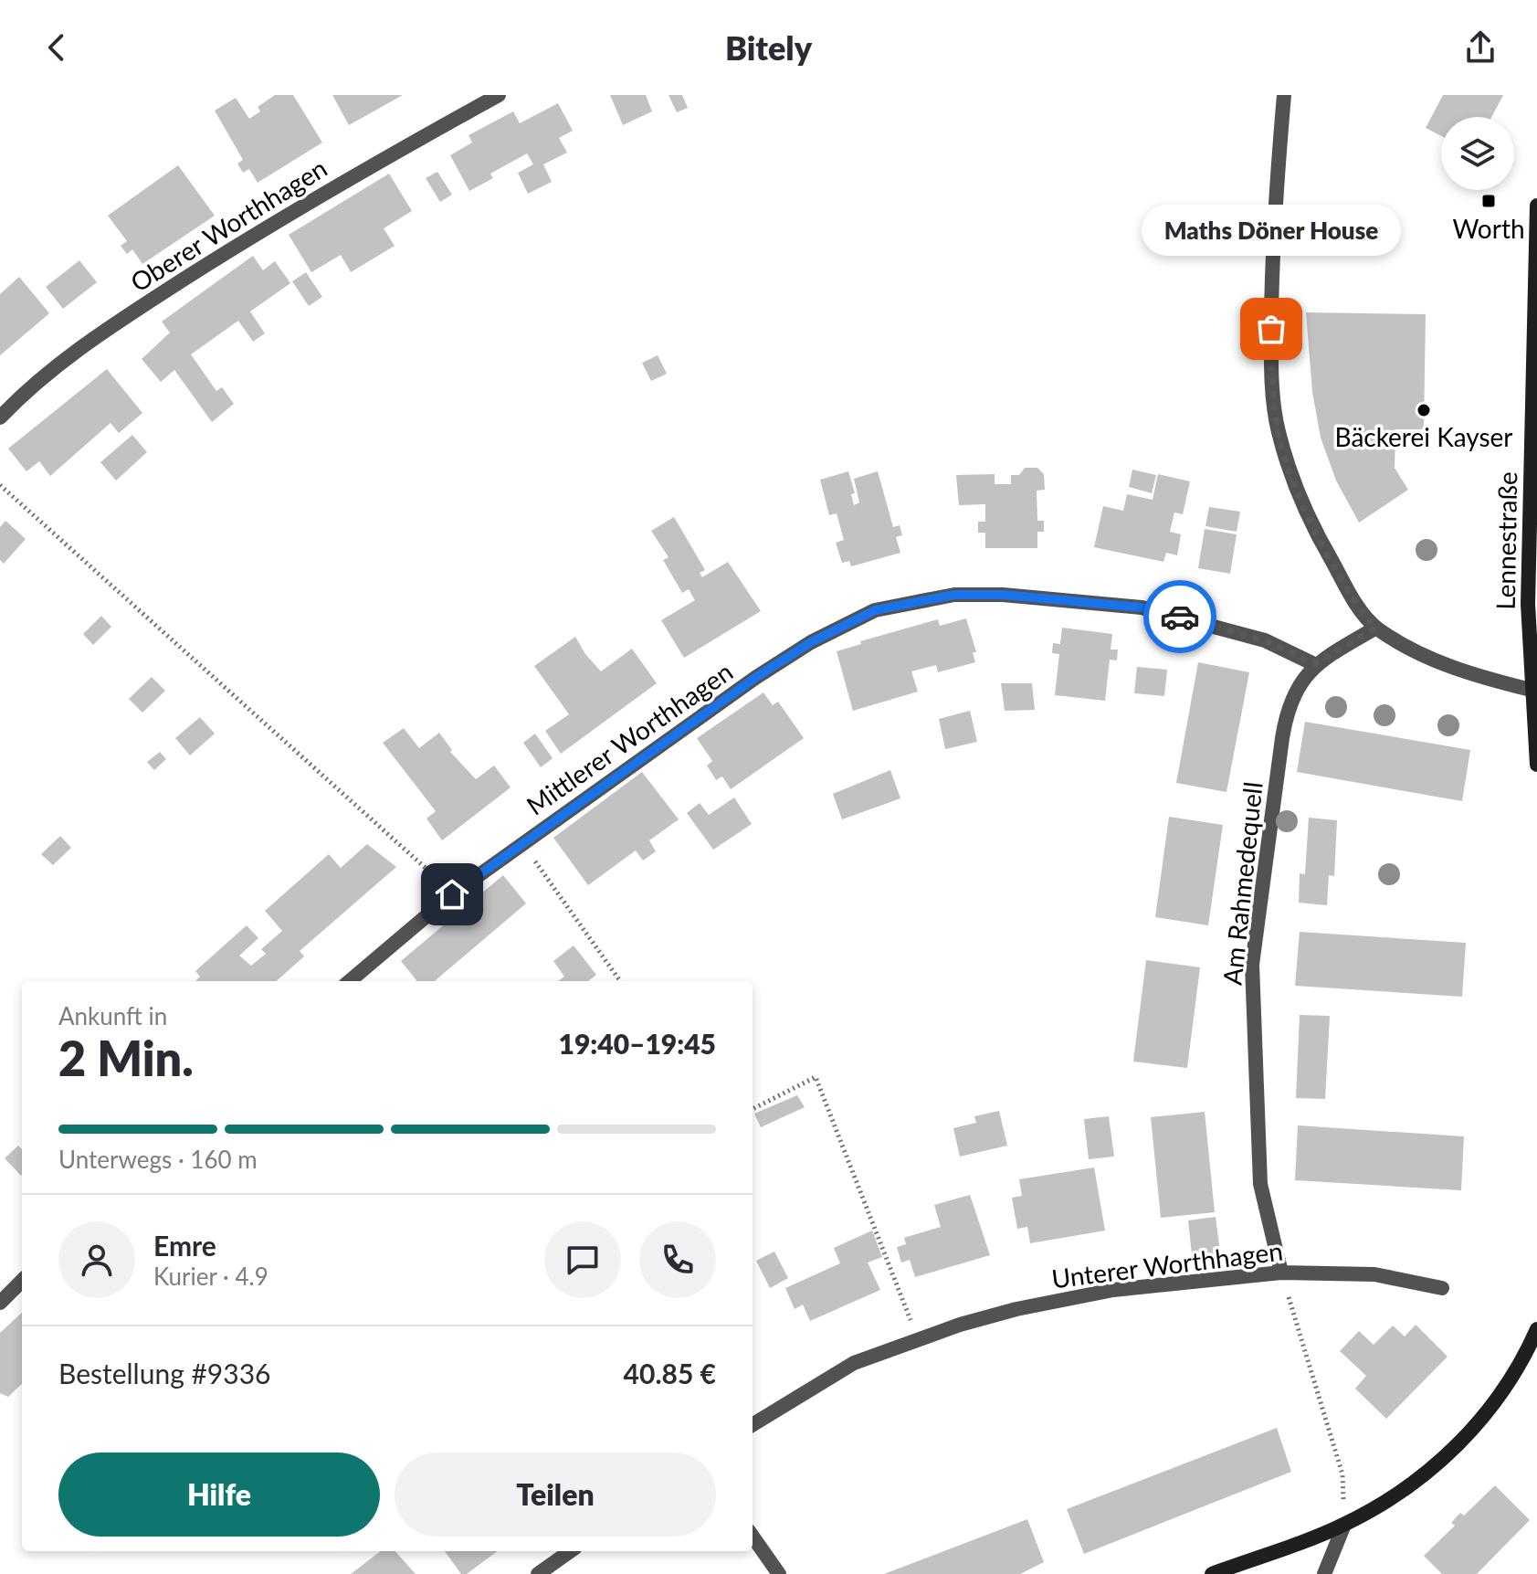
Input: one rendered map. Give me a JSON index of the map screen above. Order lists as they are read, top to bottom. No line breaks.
{"streets":{"main road":["Lennestraße"],"street":["Oberer Worthhagen","Mittlerer Worthhagen","Am Rahmedequell","Unterer Worthhagen"]},"crossings":[["Mittlerer Worthhagen","Am Rahmedequell"],["Am Rahmedequell","Unterer Worthhagen"]],"places":{"transit":["Worth"],"other":["Maths Döner House","Bäckerei Kayser"]},"page":{"header":"Bitely","bubble":"Maths Döner House","heading":["2 Min.","Ankunft in","19:40–19:45"],"panel":["Emre","Kurier · 4.9","Bestellung #9336","40.85 €"],"bar":"Unterwegs · 160 m","buttons":["Hilfe","Teilen"]}}
